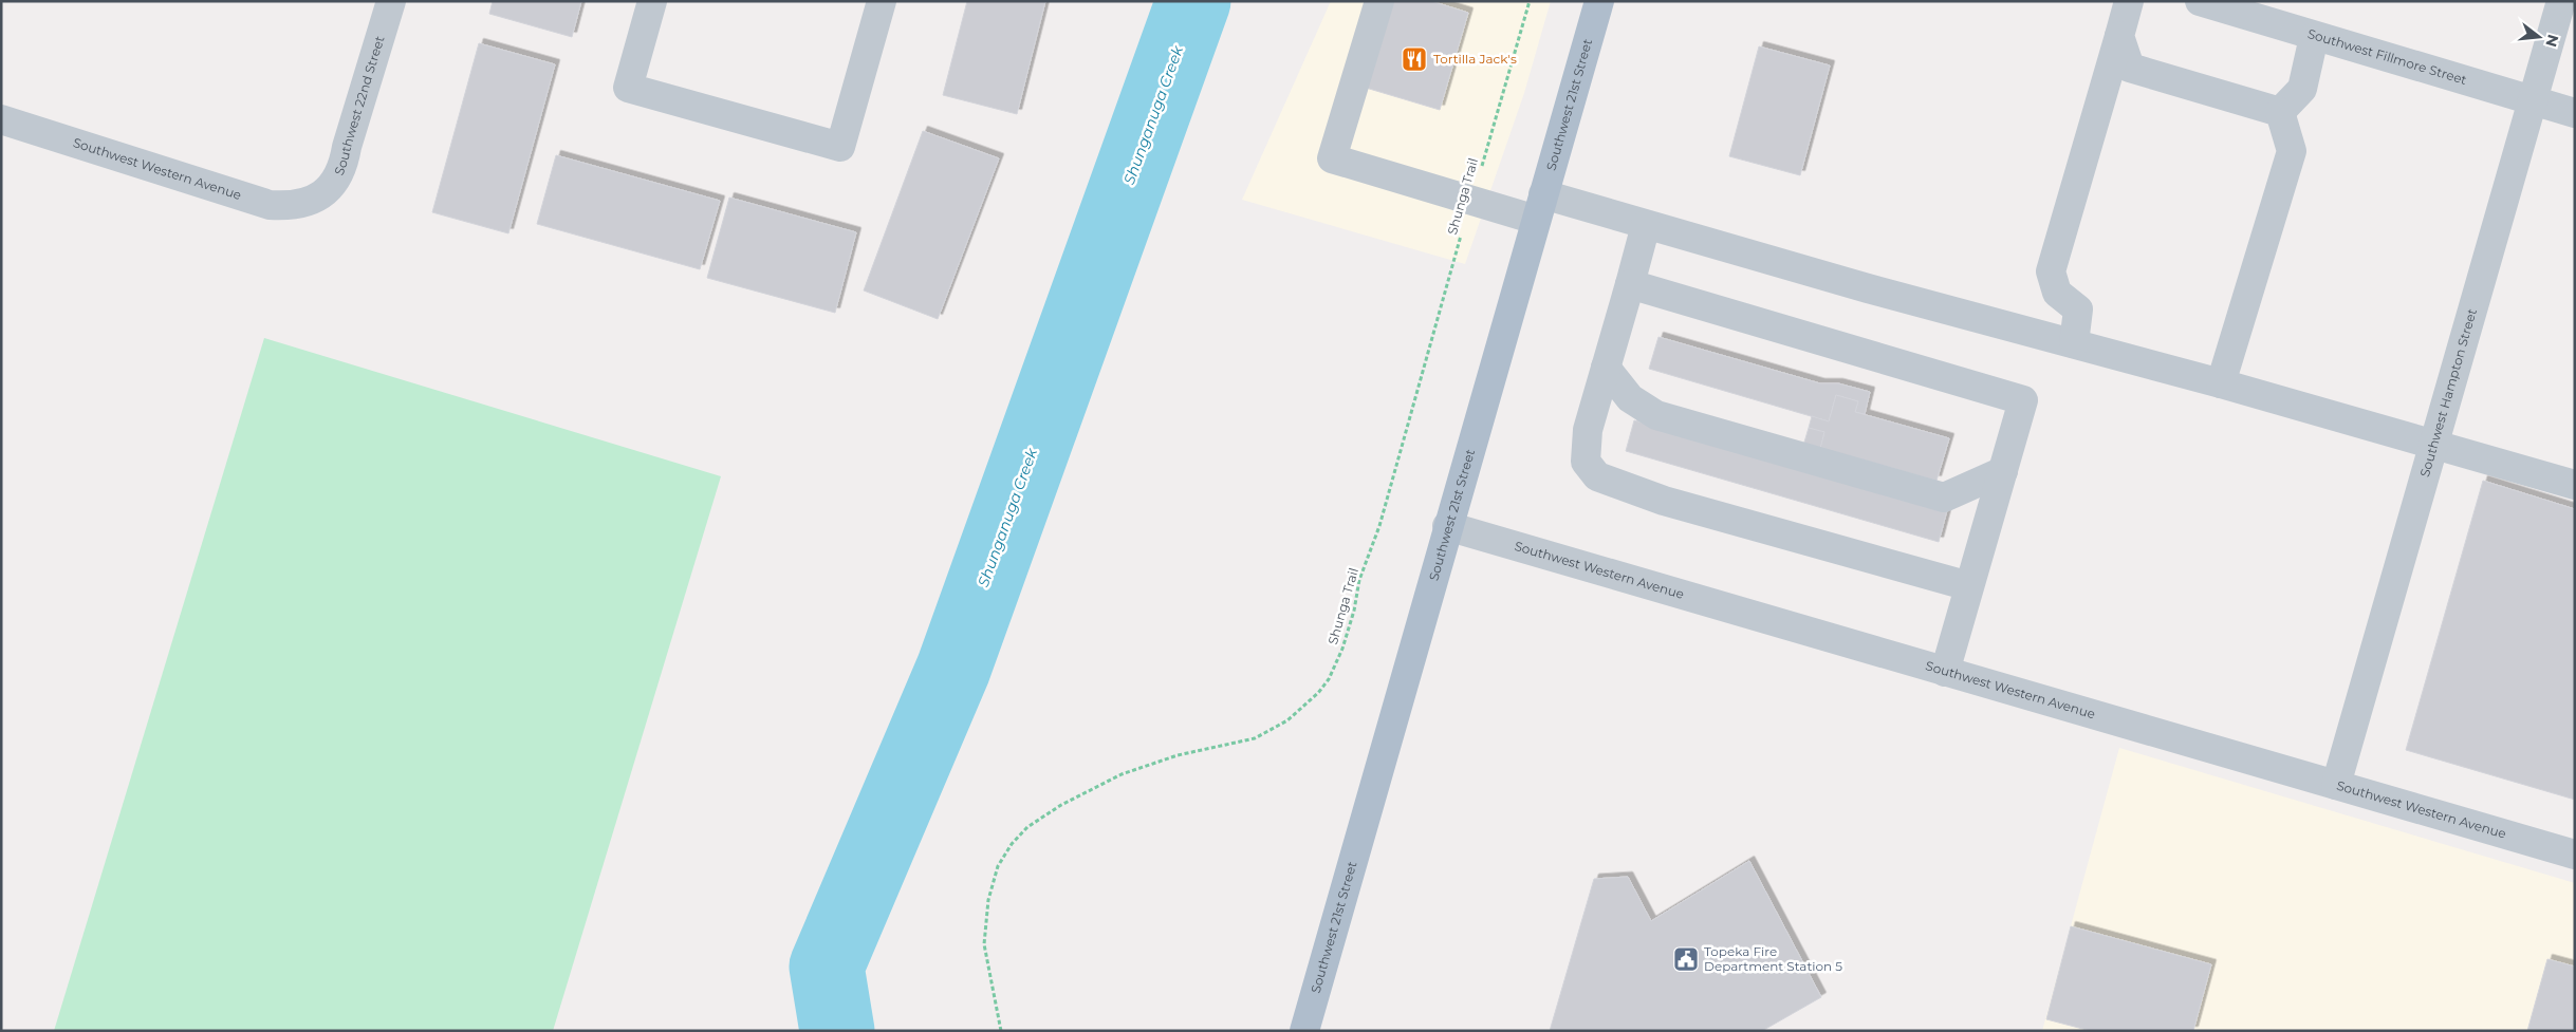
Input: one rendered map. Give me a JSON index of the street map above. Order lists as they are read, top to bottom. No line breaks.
{"streets":{"main road":["Southwest 21st Street"],"street":["Southwest Fillmore Street","Southwest 22nd Street","Southwest Western Avenue","Southwest Hampton Street"],"path":["Shunga Trail"]},"crossings":[["Southwest Fillmore Street","Southwest Hampton Street"],["Southwest 21st Street","Southwest Western Avenue"],["Southwest 22nd Street","Southwest Western Avenue"],["Southwest Western Avenue","Southwest Hampton Street"]],"water":["Shunganuga Creek"],"places":{"restaurant":["Tortilla Jack's"],"public building":["Topeka Fire Department Station 5"]},"north":"right"}
